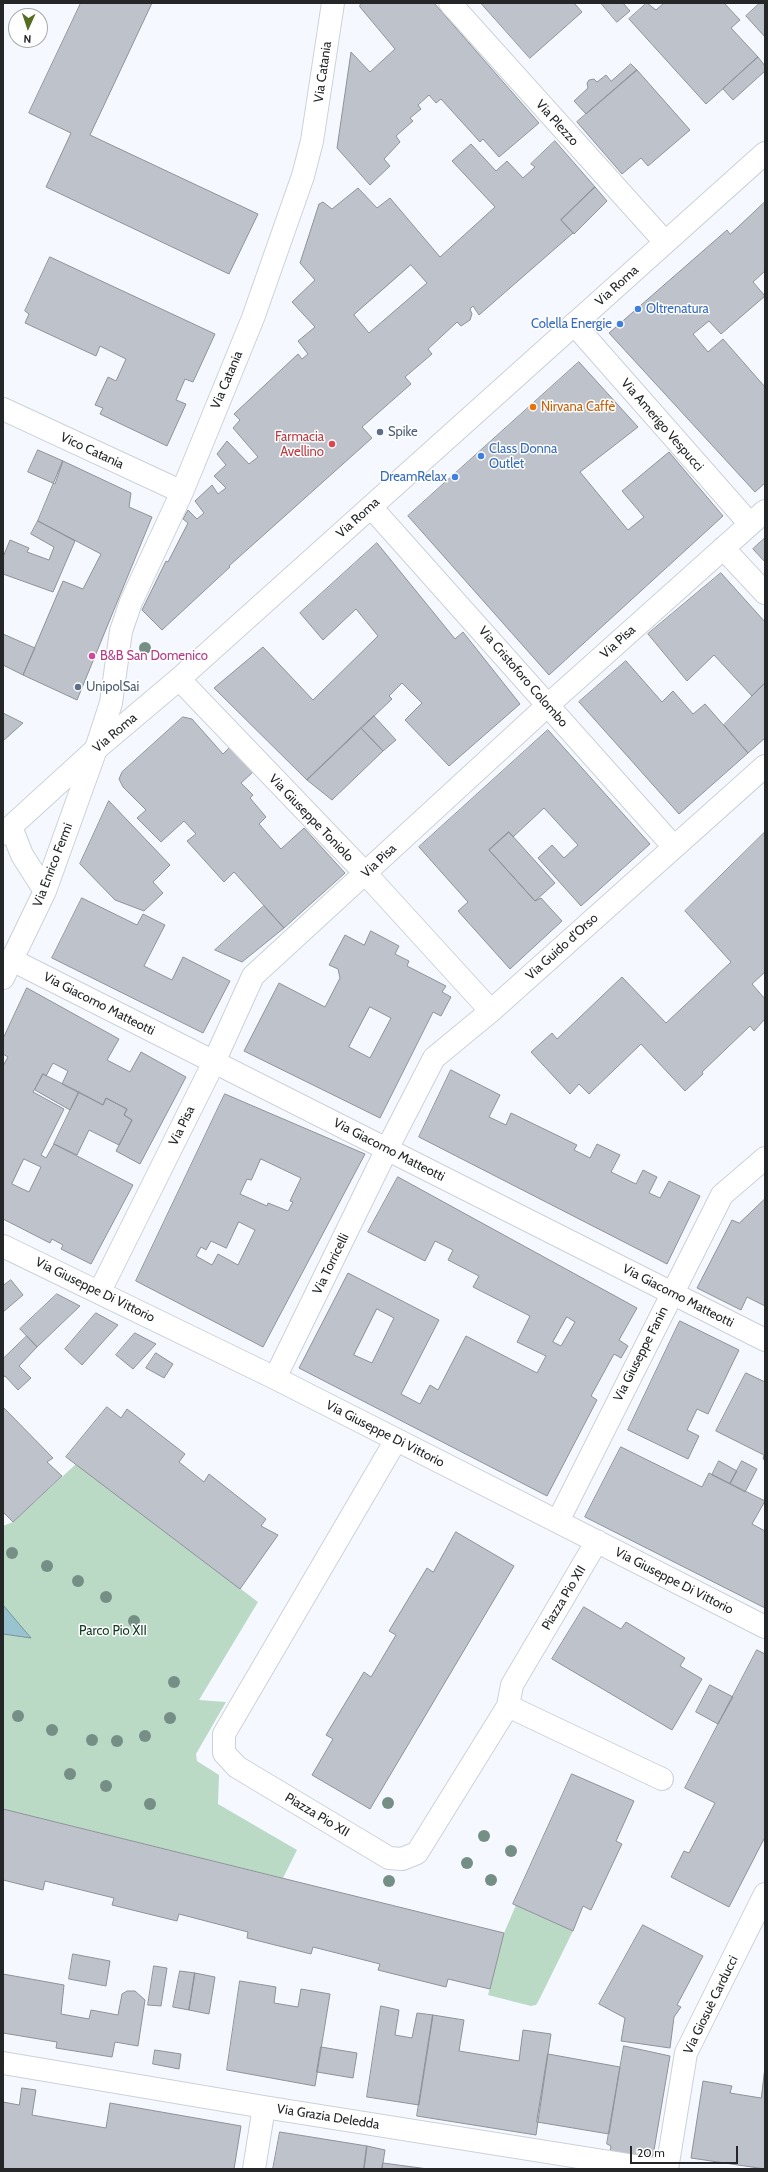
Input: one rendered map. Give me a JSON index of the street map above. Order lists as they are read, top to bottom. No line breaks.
{"streets":{"street":["Via Catania","Via Plezzo","Via Roma","Via Amerigo Vespucci","Vico Catania","Via Pisa","Via Cristoforo Colombo","Via Giuseppe Toniolo","Via Enrico Fermi","Via Guido d'Orso","Via Giacomo Matteotti","Via Torricelli","Via Giuseppe Di Vittorio","Via Giuseppe Fanin","Piazza Pio XII","Via Giosuè Carducci","Via Grazia Deledda"]},"crossings":[["Via Catania","Via Roma"],["Via Catania","Vico Catania"],["Via Catania","Via Enrico Fermi"],["Via Plezzo","Via Roma"],["Via Roma","Via Amerigo Vespucci"],["Via Roma","Via Cristoforo Colombo"],["Via Roma","Via Giuseppe Toniolo"],["Via Roma","Via Enrico Fermi"],["Via Amerigo Vespucci","Via Pisa"],["Via Pisa","Via Cristoforo Colombo"],["Via Pisa","Via Giuseppe Toniolo"],["Via Pisa","Via Giacomo Matteotti"],["Via Pisa","Via Giuseppe Di Vittorio"],["Via Cristoforo Colombo","Via Guido d'Orso"],["Via Giuseppe Toniolo","Via Guido d'Orso"],["Via Enrico Fermi","Via Giacomo Matteotti"],["Via Guido d'Orso","Via Giacomo Matteotti"],["Via Guido d'Orso","Via Torricelli"],["Via Giacomo Matteotti","Via Torricelli"],["Via Giacomo Matteotti","Via Giuseppe Fanin"],["Via Torricelli","Via Giuseppe Di Vittorio"],["Via Giuseppe Di Vittorio","Via Giuseppe Fanin"],["Via Giuseppe Di Vittorio","Piazza Pio XII"]],"parks":["Parco Pio XII"],"places":["Oltrenatura","Colella Energie","Nirvana Caffè","Spike","Farmacia Avellino","Class Donna Outlet","DreamRelax","B&B San Domenico","UnipolSai"],"scale_bar":"20 m","north":"bottom"}
